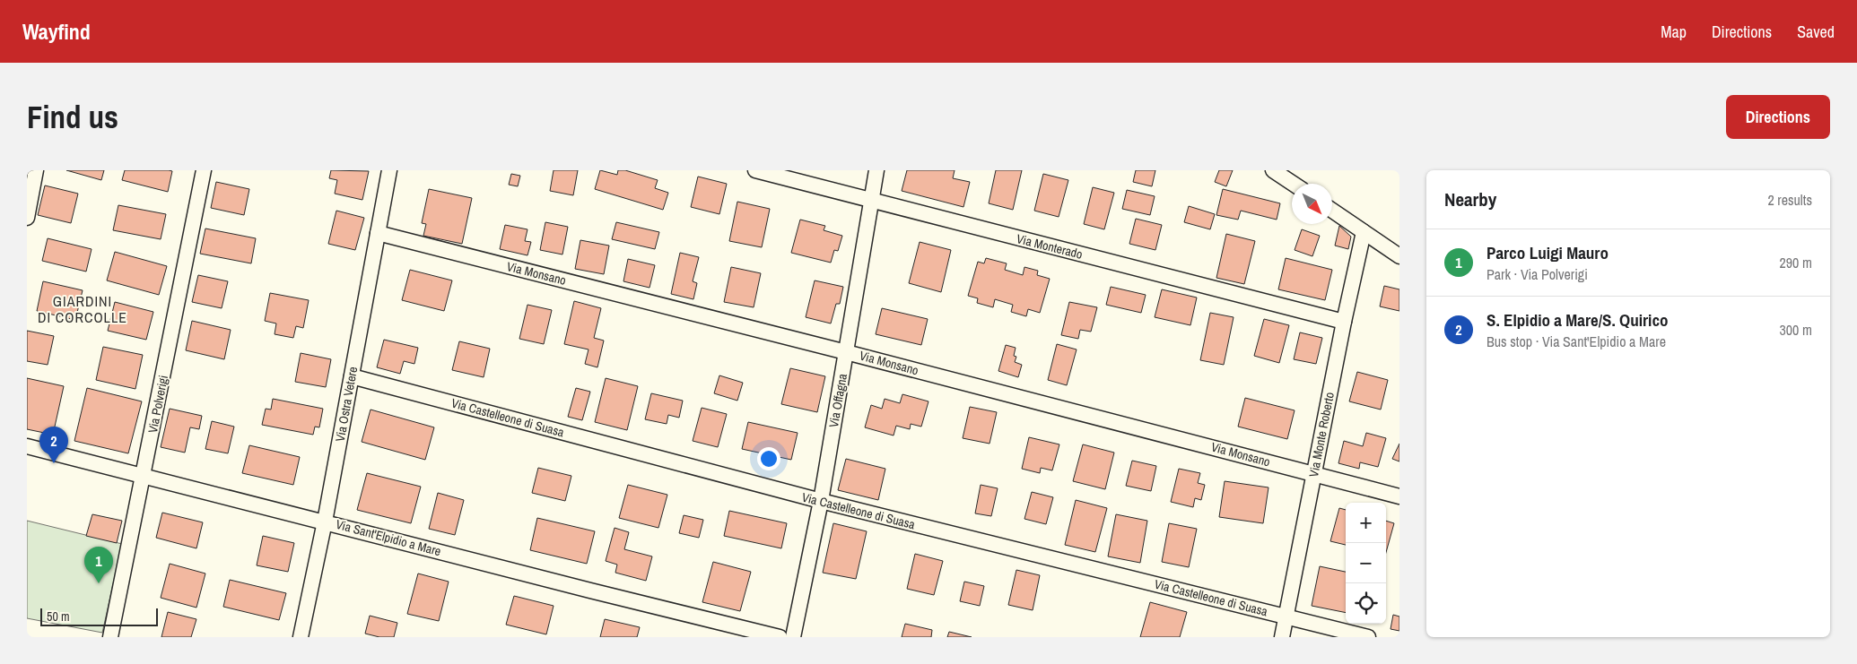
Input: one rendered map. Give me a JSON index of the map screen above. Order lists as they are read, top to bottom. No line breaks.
{"streets":{"street":["Via Monterado","Via Monsano","Via Offagna","Via Polverigi","Via Ostra Vetere","Via Castelleone di Suasa","Via Monte Roberto","Via Sant'Elpidio a Mare"]},"crossings":[["Via Monterado","Via Offagna"],["Via Monterado","Via Monte Roberto"],["Via Monsano","Via Offagna"],["Via Monsano","Via Ostra Vetere"],["Via Monsano","Via Monte Roberto"],["Via Offagna","Via Castelleone di Suasa"],["Via Polverigi","Via Sant'Elpidio a Mare"],["Via Ostra Vetere","Via Castelleone di Suasa"],["Via Ostra Vetere","Via Sant'Elpidio a Mare"],["Via Castelleone di Suasa","Via Monte Roberto"]],"districts":["GIARDINI DI CORCOLLE"],"scale_bar":"50 m","north":"bottom right","page":{"header":"Wayfind","nav":["Map","Directions","Saved"],"buttons":"Directions","title":"Find us","heading":["Nearby","2 results"],"list":[{"mark":"1","name":"Parco Luigi Mauro","note":"Park · Via Polverigi","value":"290 m"},{"mark":"2","name":"S. Elpidio a Mare/S. Quirico","note":"Bus stop · Via Sant'Elpidio a Mare","value":"300 m"}],"pins":["2","1"],"map_buttons":["+","−"],"scale":"50 m"}}
